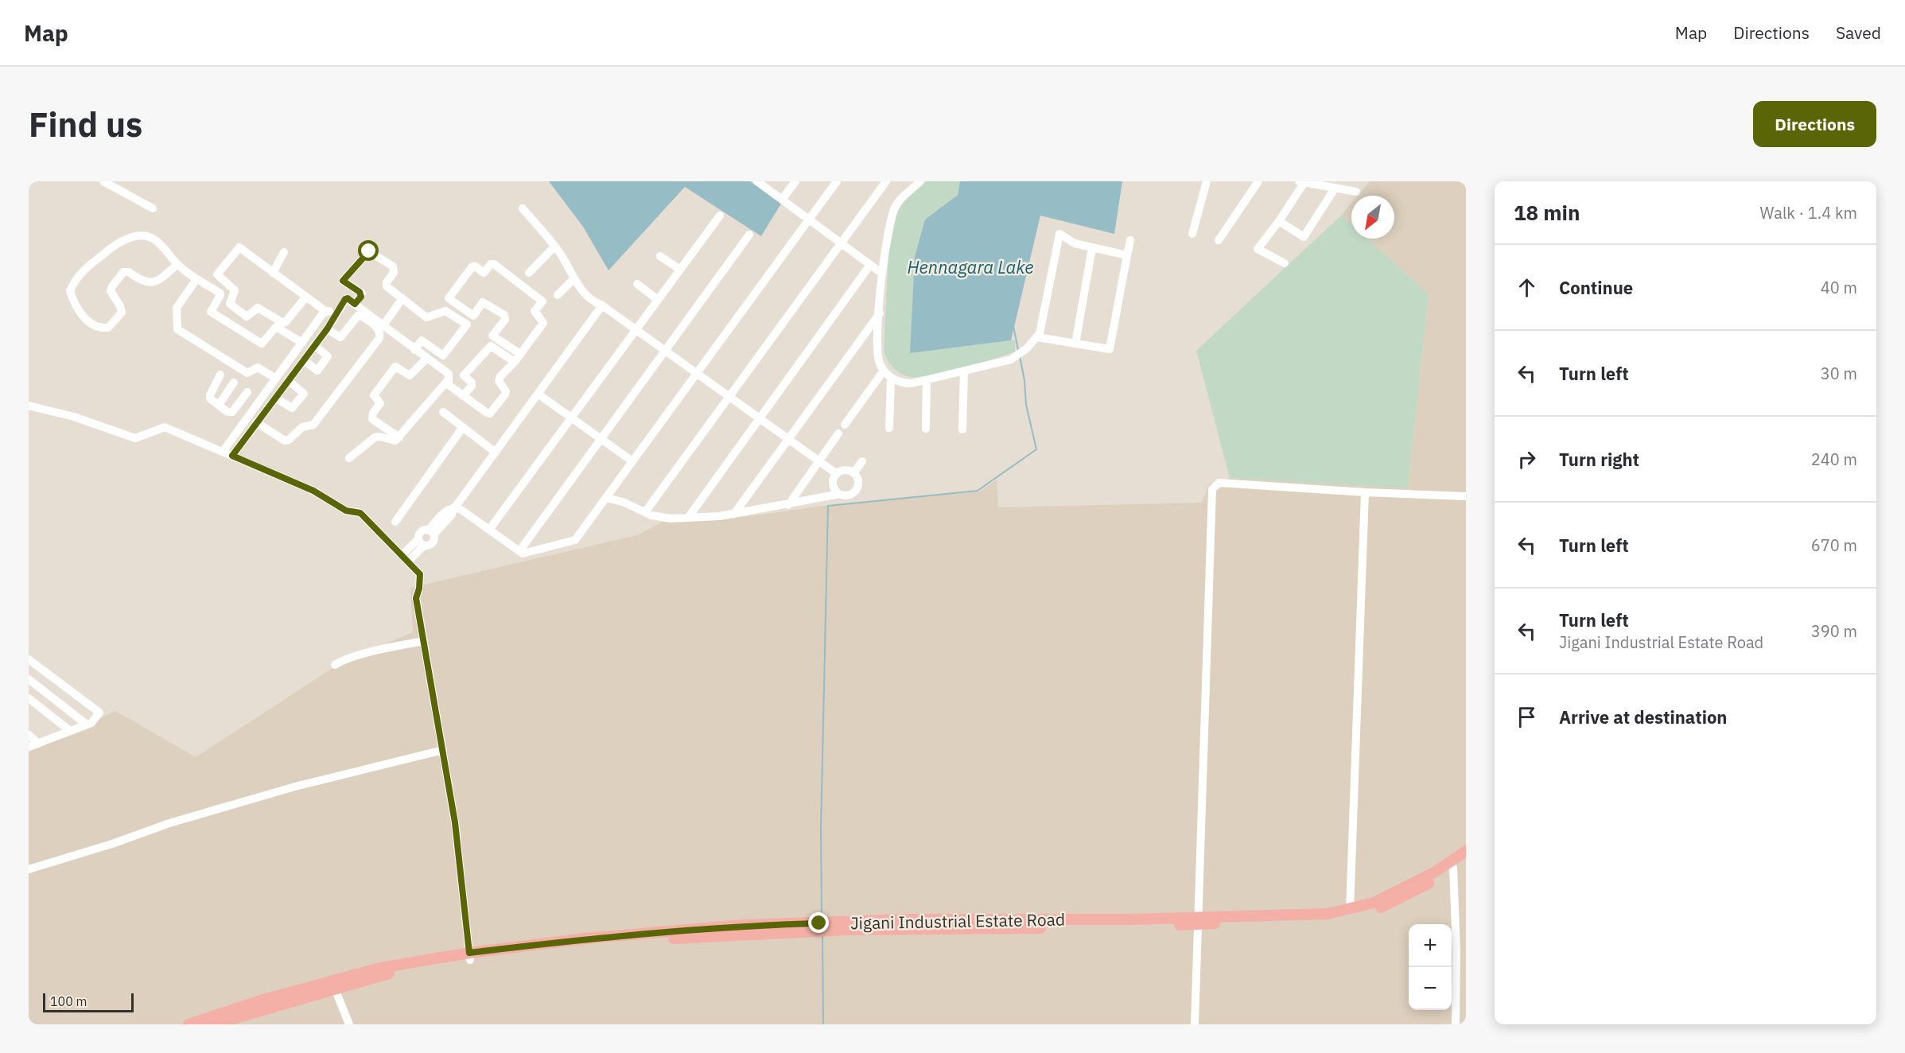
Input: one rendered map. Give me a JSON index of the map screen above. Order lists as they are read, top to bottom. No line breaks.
{"streets":{"main road":["Jigani Industrial Estate Road"]},"water":["Hennagara Lake"],"scale_bar":"100 m","north":"bottom left","page":{"header":"Map","nav":["Map","Directions","Saved"],"buttons":"Directions","title":"Find us","heading":["18 min","Walk · 1.4 km"],"list":[["Continue","40 m"],["Turn left","30 m"],["Turn right","240 m"],["Turn left","670 m"],["Turn left","Jigani Industrial Estate Road","390 m"],"Arrive at destination"],"map_buttons":["+","−"],"scale":"100 m"}}
